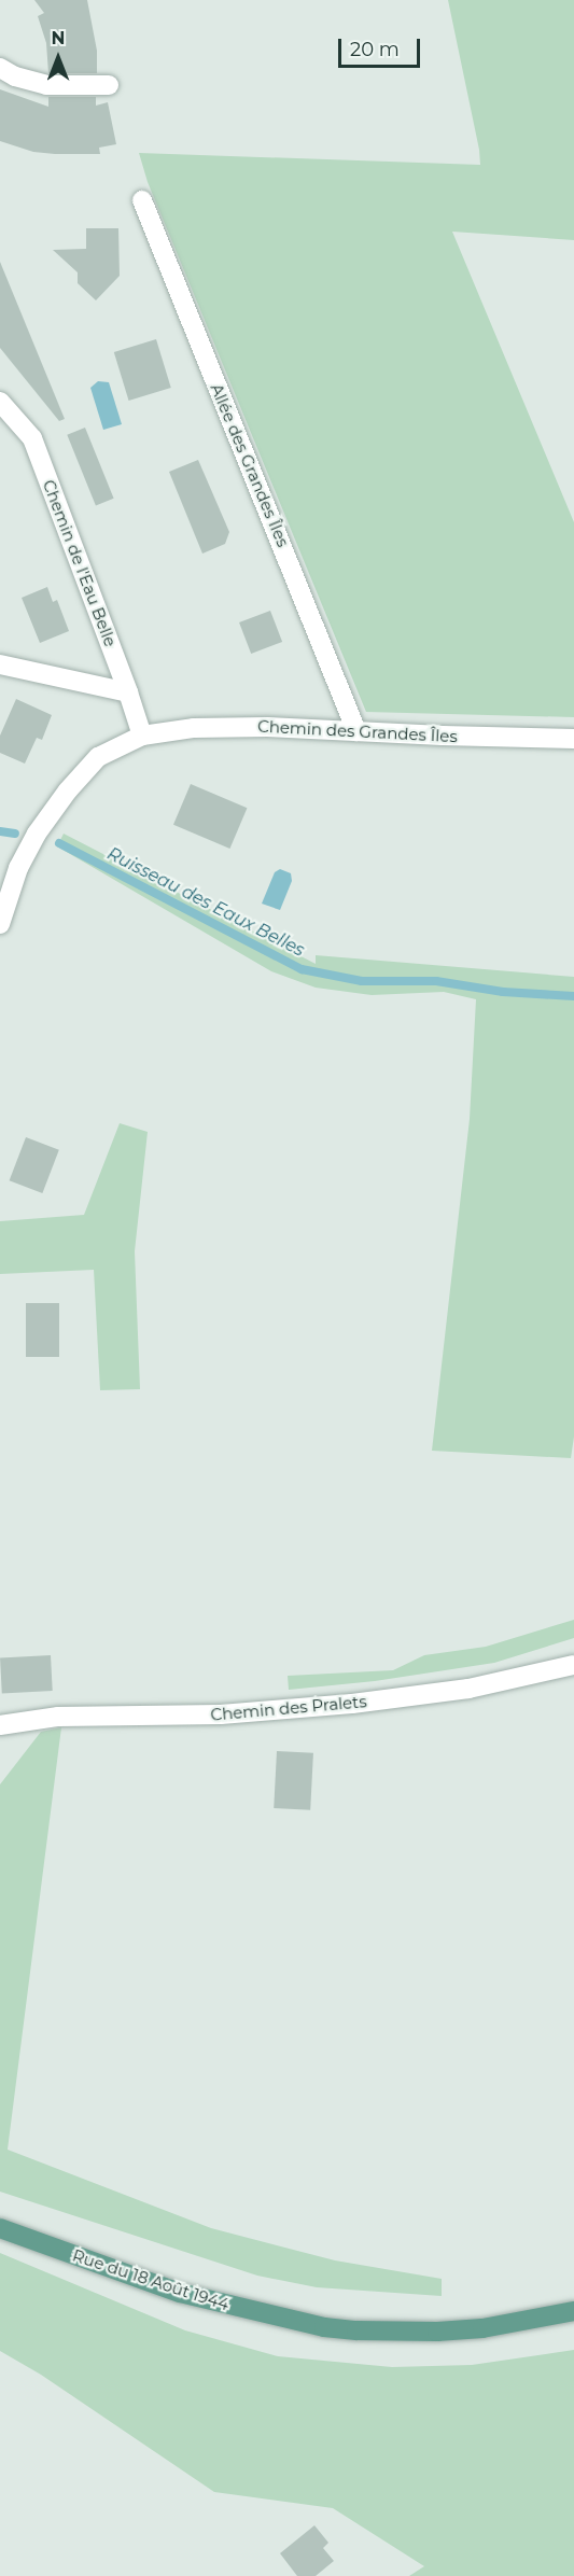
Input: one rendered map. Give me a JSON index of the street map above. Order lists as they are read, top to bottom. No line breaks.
{"streets":{"main road":["Rue du 18 Août 1944"],"street":["Allée des Grandes Îles","Chemin de l'Eau Belle","Chemin des Grandes Îles","Chemin des Pralets"]},"crossings":[["Allée des Grandes Îles","Chemin des Grandes Îles"],["Chemin de l'Eau Belle","Chemin des Grandes Îles"]],"water":["Ruisseau des Eaux Belles"],"scale_bar":"20 m","north":"top"}
